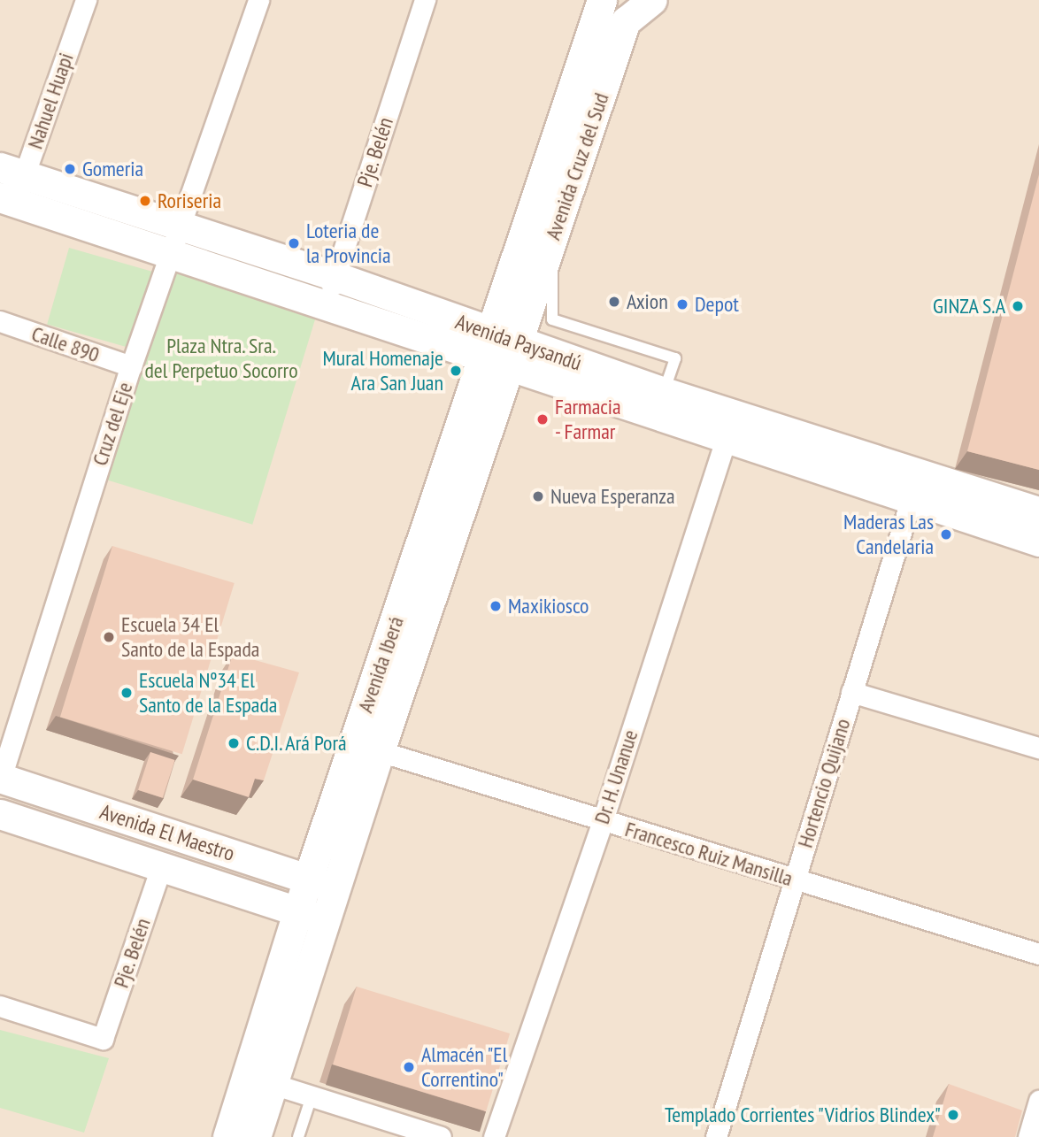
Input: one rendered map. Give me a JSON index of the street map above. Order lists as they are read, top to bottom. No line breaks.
{"streets":{"main road":["Avenida Cruz del Sud","Avenida Paysandú","Avenida Iberá","Avenida El Maestro"],"street":["Nahuel Huapi","Pje. Belén","Calle 890","Cruz del Eje","Dr. H. Unanue","Hortencio Quijano","Francesco Ruiz Mansilla"]},"crossings":[["Nahuel Huapi","Avenida Paysandú"],["Pje. Belén","Avenida Paysandú"],["Pje. Belén","Avenida El Maestro"],["Avenida Cruz del Sud","Avenida Paysandú"],["Avenida Cruz del Sud","Avenida Iberá"],["Avenida Paysandú","Cruz del Eje"],["Avenida Paysandú","Avenida Iberá"],["Avenida Paysandú","Dr. H. Unanue"],["Avenida Paysandú","Hortencio Quijano"],["Calle 890","Cruz del Eje"],["Cruz del Eje","Avenida El Maestro"],["Avenida Iberá","Avenida El Maestro"],["Avenida Iberá","Francesco Ruiz Mansilla"],["Dr. H. Unanue","Francesco Ruiz Mansilla"],["Hortencio Quijano","Francesco Ruiz Mansilla"]],"parks":["Plaza Ntra. Sra. del Perpetuo Socorro"],"places":["Gomeria","Roriseria","Loteria de la Provincia","Axion","Depot","GINZA S.A","Mural Homenaje Ara San Juan","Farmacia - Farmar","Nueva Esperanza","Maderas Las Candelaria","Maxikiosco","Escuela 34 El Santo de la Espada","Escuela Nº34 El Santo de la Espada","C.D.I. Ará Porá","Almacén \"El Correntino\"","Templado Corrientes \"Vidrios Blindex\""]}
